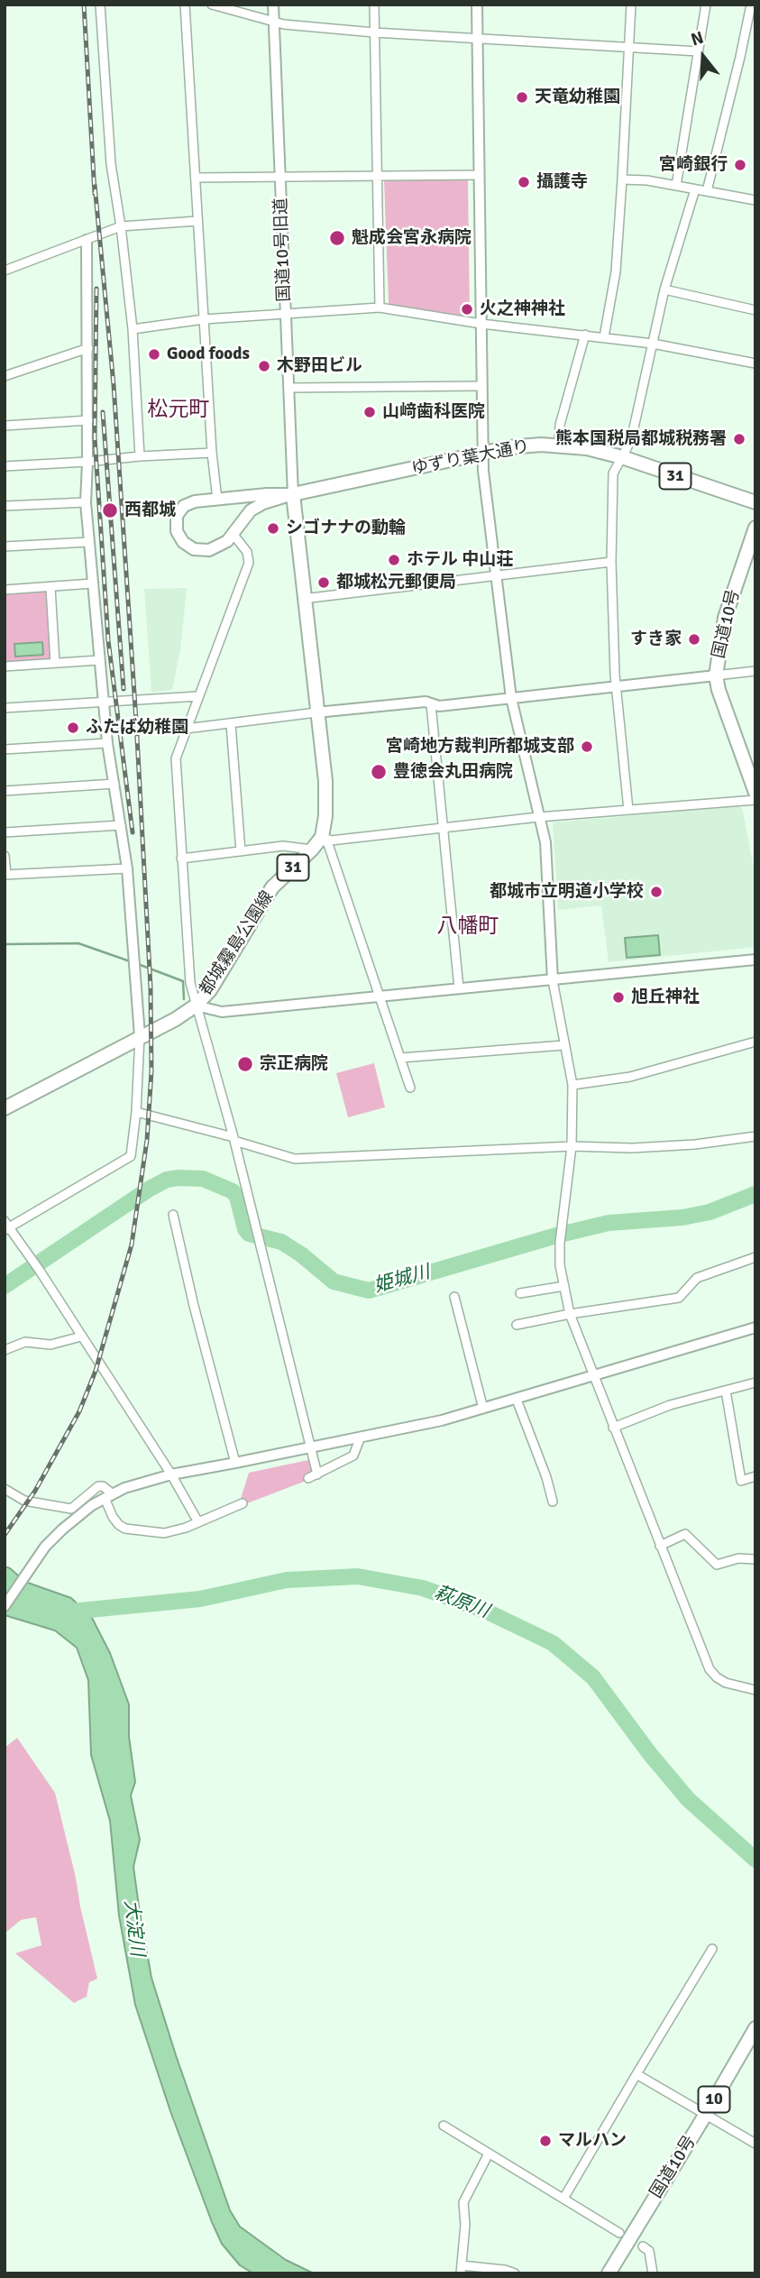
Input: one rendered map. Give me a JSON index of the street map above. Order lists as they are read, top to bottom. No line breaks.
{"streets":{"main road":["ゆずり葉大通り","31","国道10号","都城霧島公園線","10"],"street":["国道10号旧道"]},"crossings":[["国道10号旧道","ゆずり葉大通り"],["国道10号旧道","31"],["ゆずり葉大通り","31"],["31","都城霧島公園線"]],"districts":["松元町","八幡町"],"water":["姫城川","萩原川","大淀川"],"places":["天竜幼稚園","宮崎銀行","攝護寺","魁成会宮永病院","火之神神社","Good foods","木野田ビル","山﨑歯科医院","熊本国税局都城税務署","西都城","シゴナナの動輪","ホテル 中山荘","都城松元郵便局","すき家","ふたば幼稚園","宮崎地方裁判所都城支部","豊徳会丸田病院","都城市立明道小学校","旭丘神社","宗正病院","マルハン"],"north":"top"}
